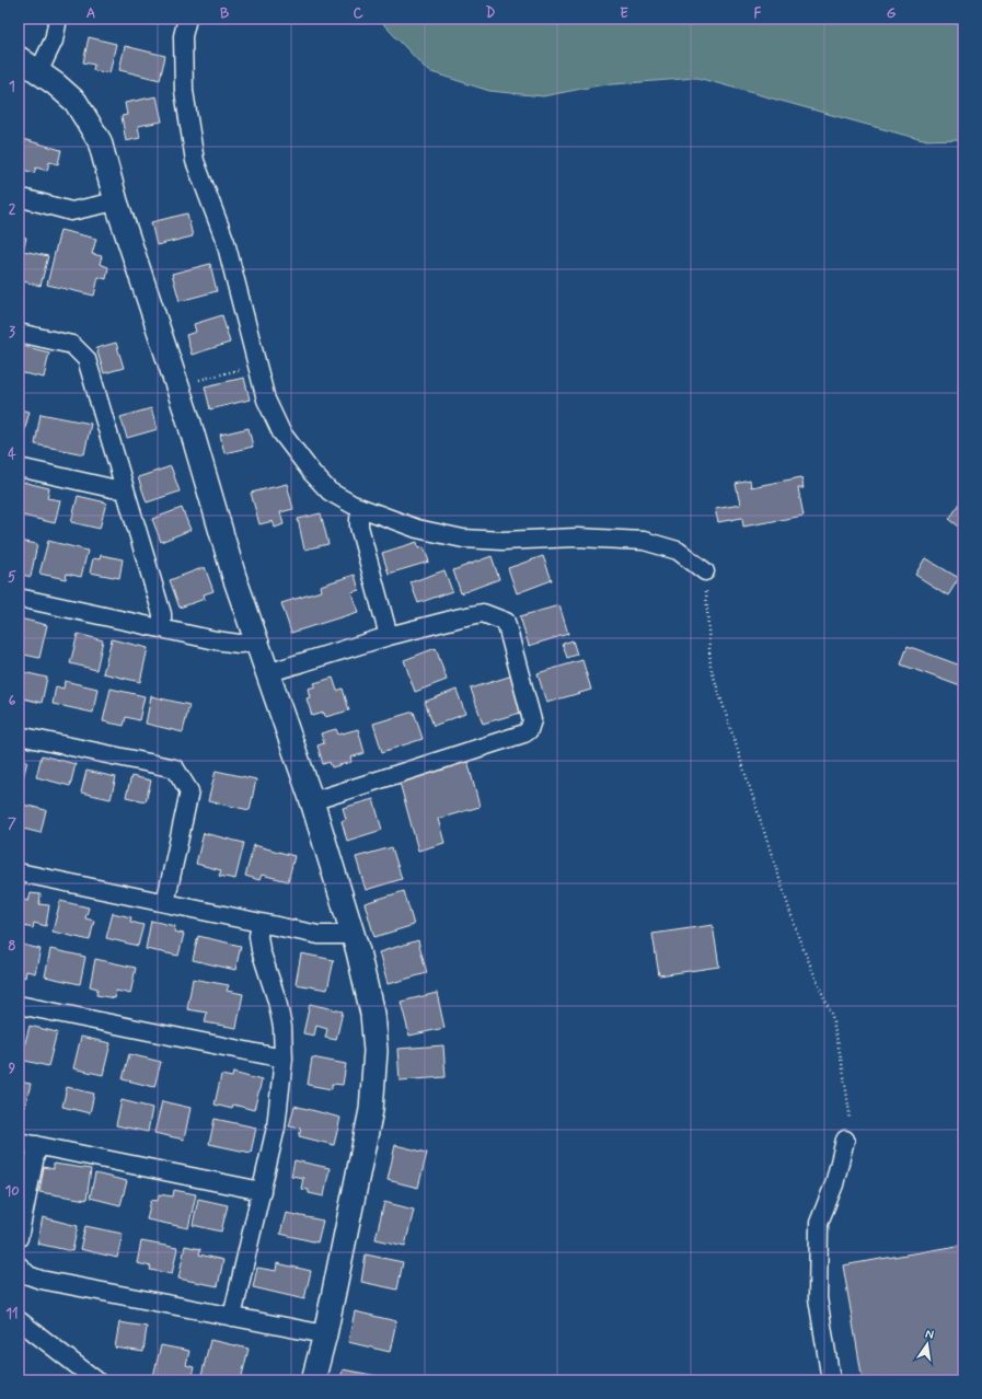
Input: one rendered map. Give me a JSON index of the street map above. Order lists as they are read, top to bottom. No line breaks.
{"north":"top","grid":{"columns":["A","B","C","D","E","F","G"],"rows":["1","2","3","4","5","6","7","8","9","10","11"]}}
